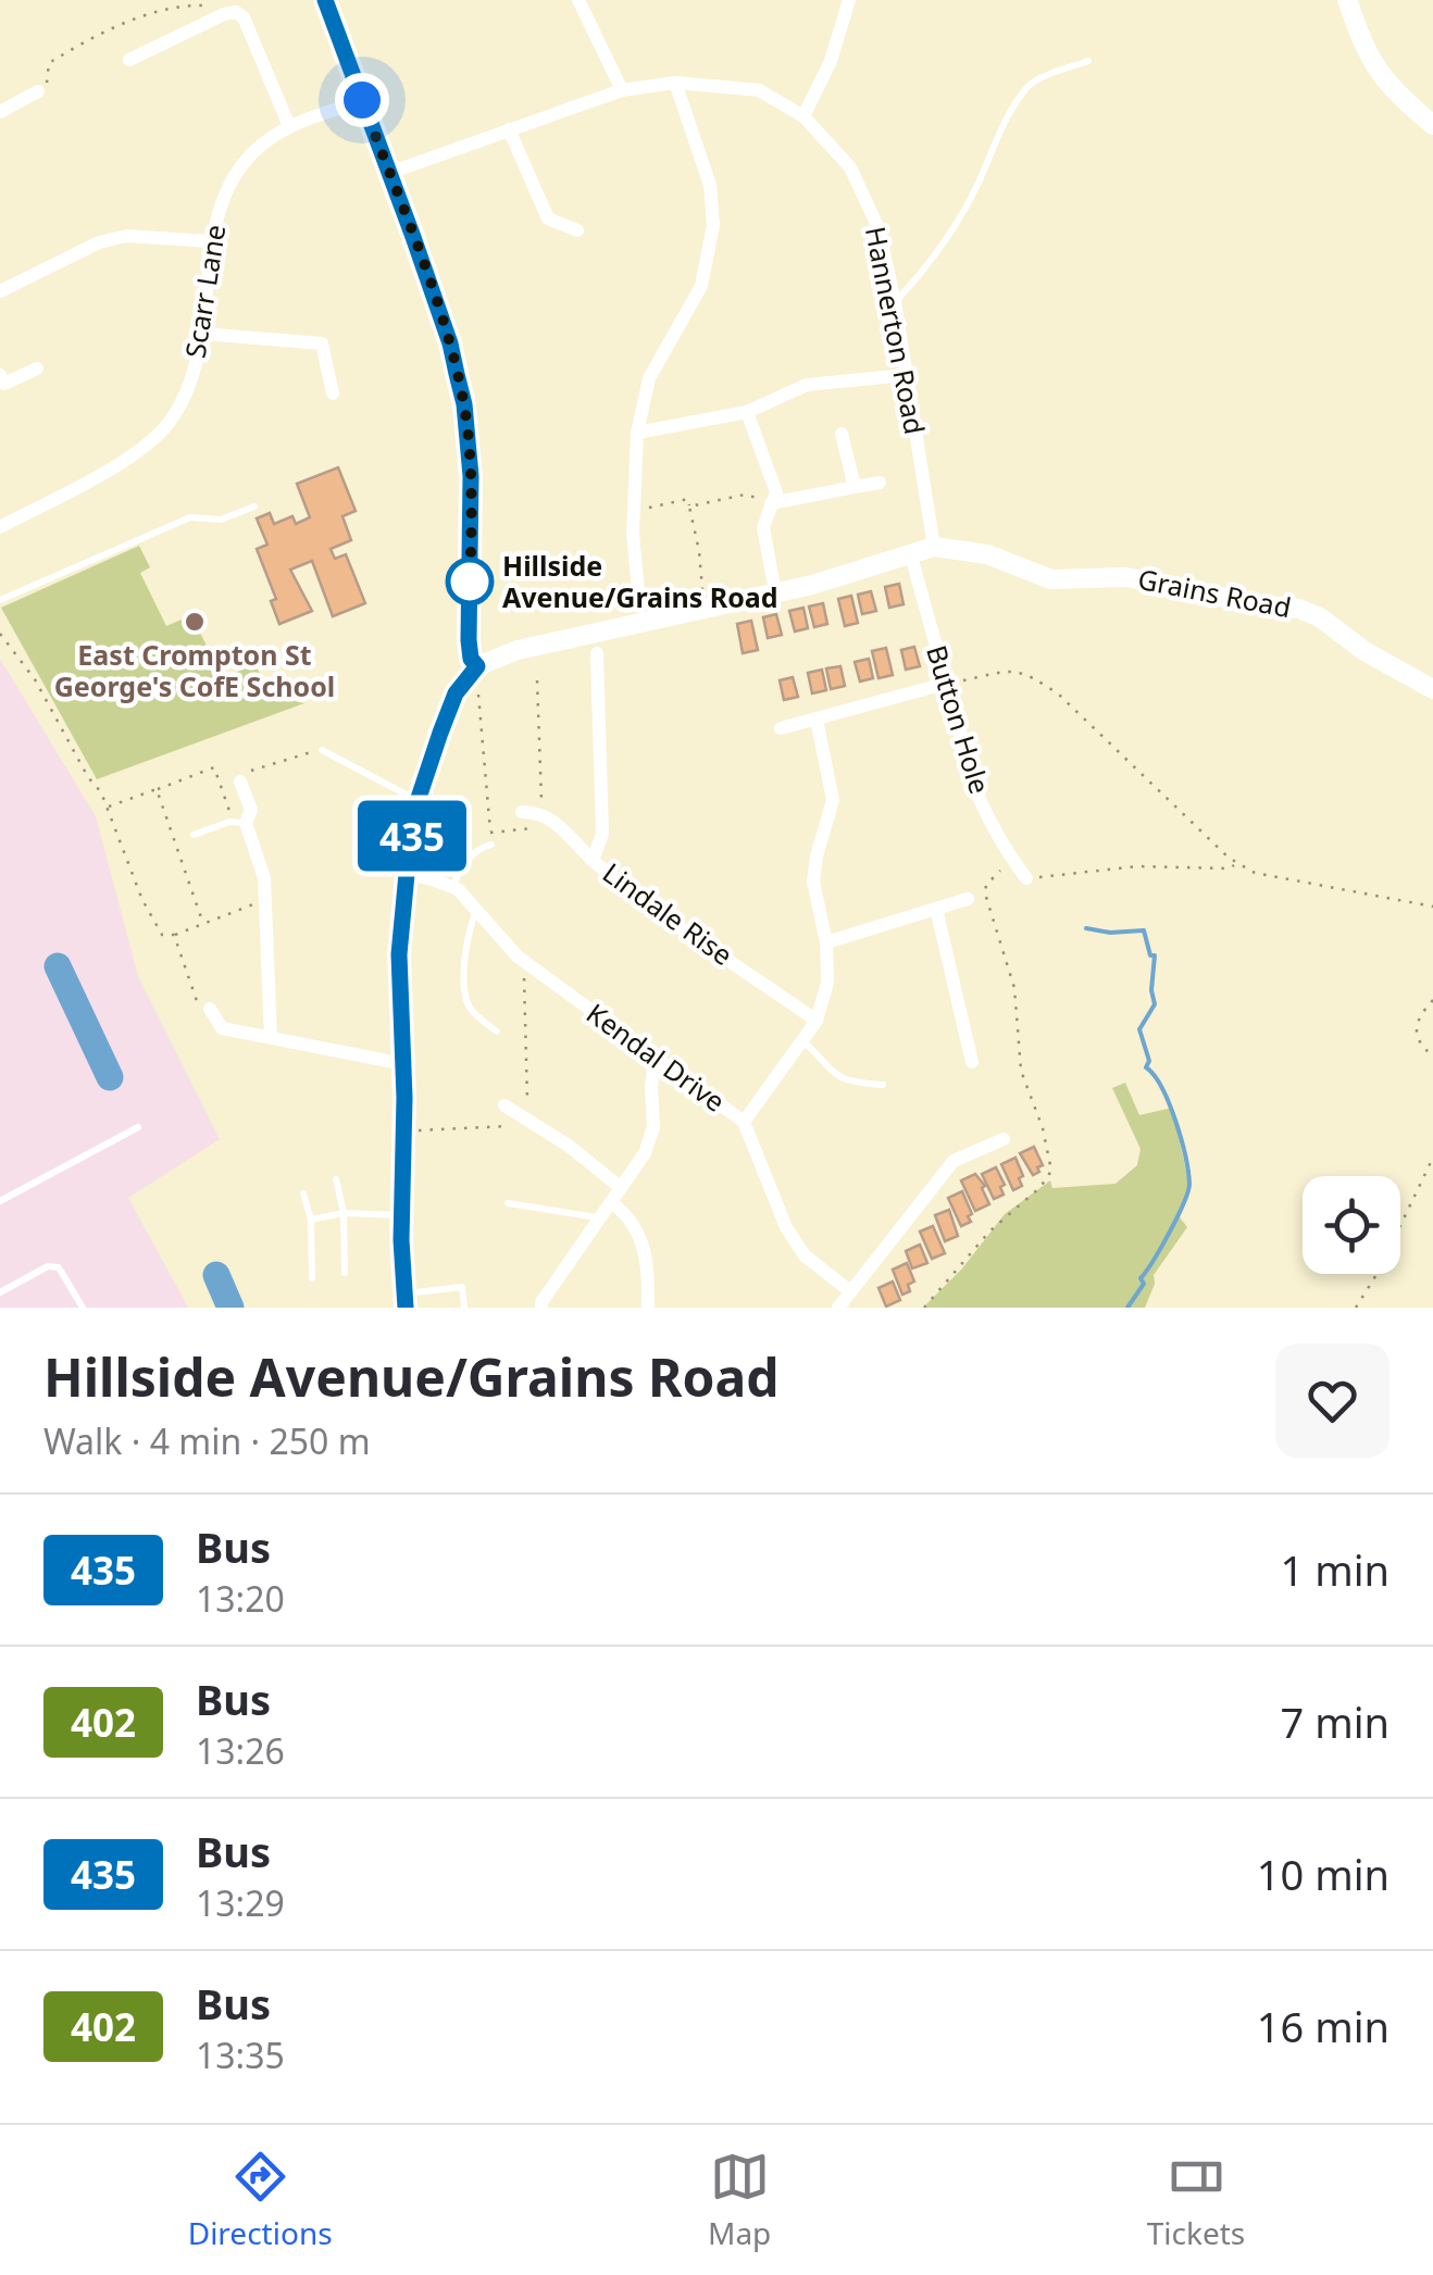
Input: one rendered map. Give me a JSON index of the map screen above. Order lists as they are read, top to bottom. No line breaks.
{"streets":{"street":["Scarr Lane","Hannerton Road","Grains Road","Button Hole","Lindale Rise","Kendal Drive"]},"crossings":[["Hannerton Road","Grains Road"],["Grains Road","Button Hole"]],"places":["Hillside Avenue/Grains Road","East Crompton St George's CofE School"],"lines":["bus line 435"],"page":{"on_map":"435","heading":["Hillside Avenue/Grains Road","Walk · 4 min · 250 m"],"list":[{"mark":"435","name":"Bus","note":"13:20","value":"1 min"},{"mark":"402","name":"Bus","note":"13:26","value":"7 min"},{"mark":"435","name":"Bus","note":"13:29","value":"10 min"},{"mark":"402","name":"Bus","note":"13:35","value":"16 min"}],"tabs":["Directions","Map","Tickets"]}}
